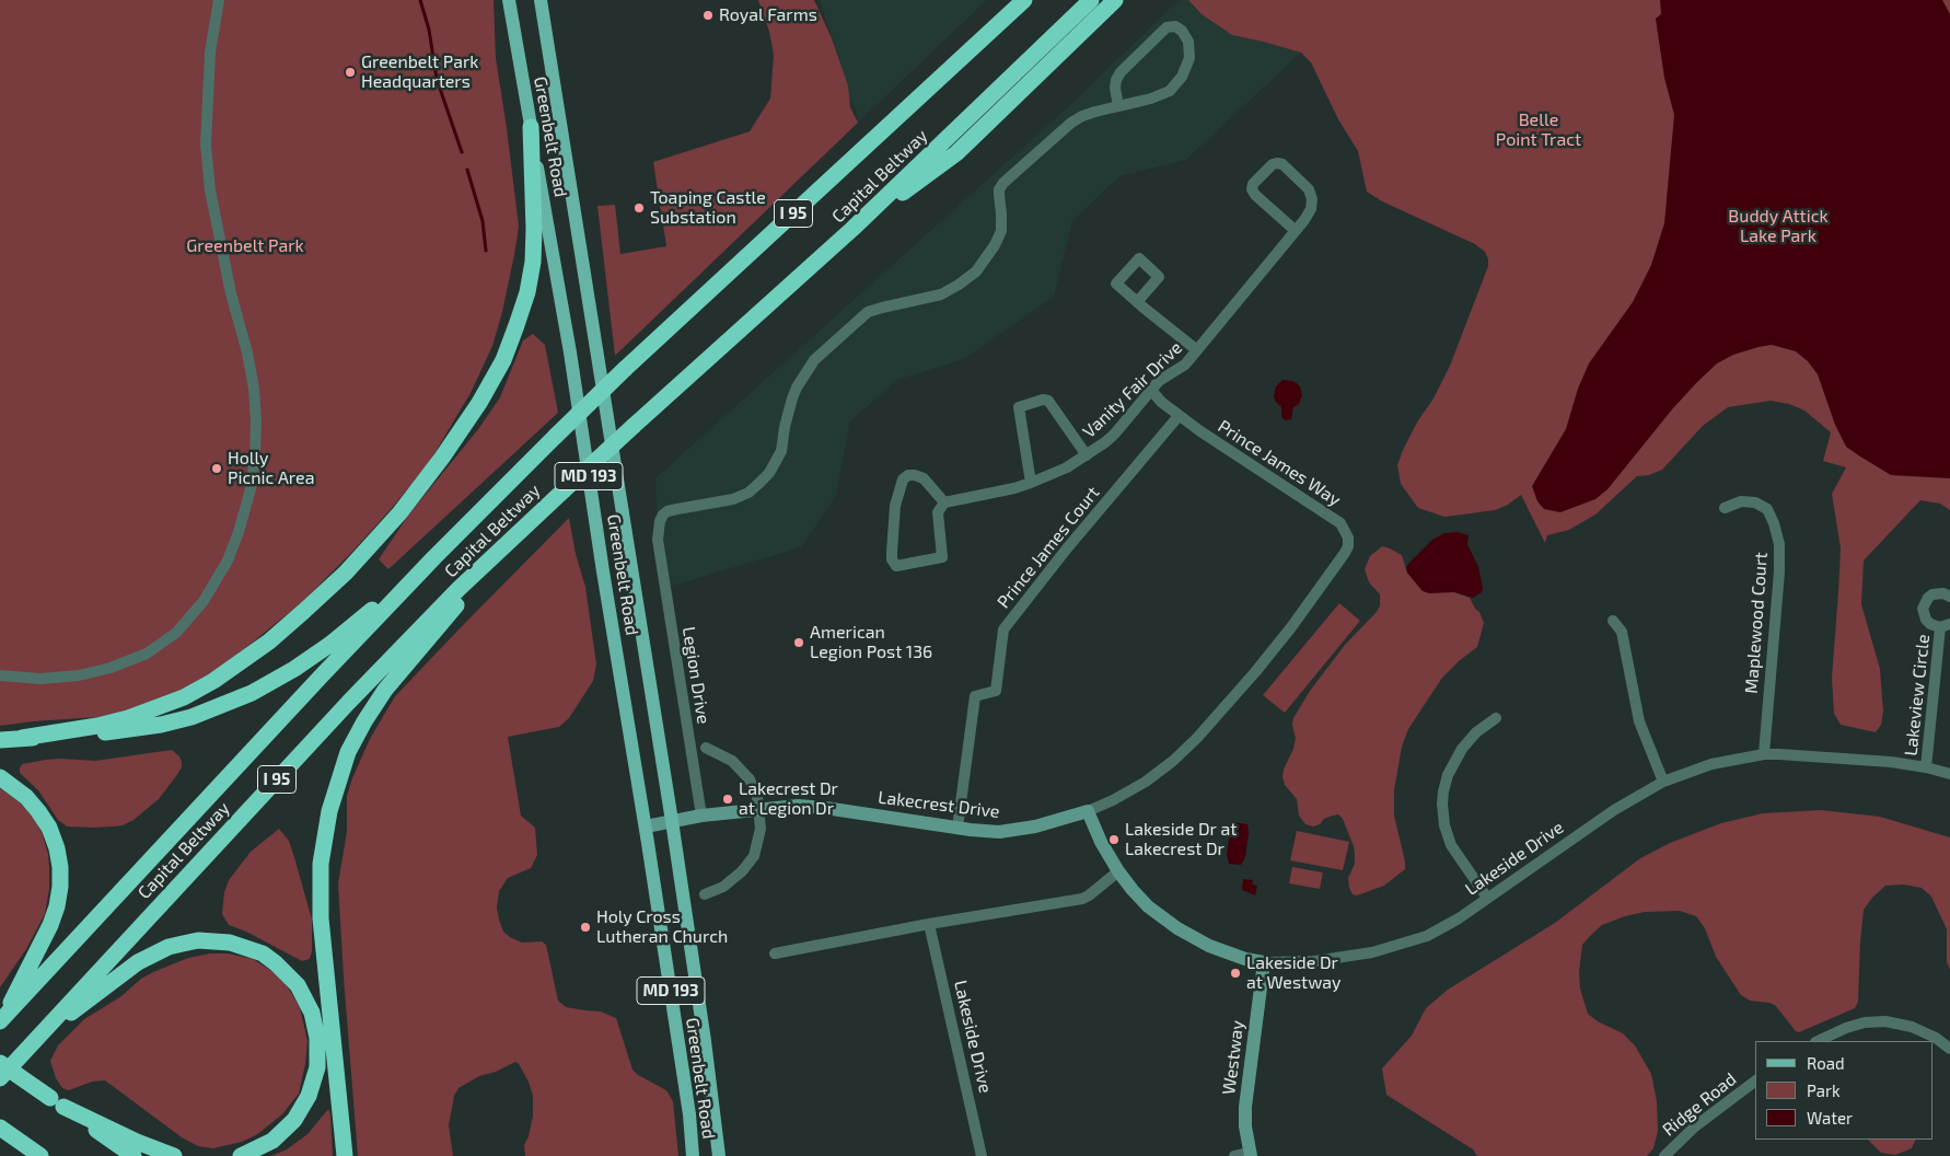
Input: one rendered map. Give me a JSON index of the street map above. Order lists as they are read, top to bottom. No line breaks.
{"streets":{"highway":["Capital Beltway","I 95"],"main road":["Greenbelt Road","MD 193"],"street":["Vanity Fair Drive","Prince James Way","Prince James Court","Maplewood Court","Legion Drive","Lakeview Circle","Lakecrest Drive","Lakeside Drive","Westway","Ridge Road"]},"crossings":[["Greenbelt Road","Lakecrest Drive"],["Prince James Way","Prince James Court"],["Prince James Way","Lakecrest Drive"],["Prince James Court","Lakecrest Drive"],["Maplewood Court","Lakeside Drive"],["Legion Drive","Lakecrest Drive"],["Lakeview Circle","Lakeside Drive"],["Lakecrest Drive","Lakeside Drive"],["Lakeside Drive","Westway"]],"parks":["Belle Point Tract","Buddy Attick Lake Park","Greenbelt Park"],"places":["Royal Farms","Greenbelt Park Headquarters","Toaping Castle Substation","Holly Picnic Area","American Legion Post 136","Lakecrest Dr at Legion Dr","Lakeside Dr at Lakecrest Dr","Holy Cross Lutheran Church","Lakeside Dr at Westway"],"legend":["Road","Park","Water"]}
